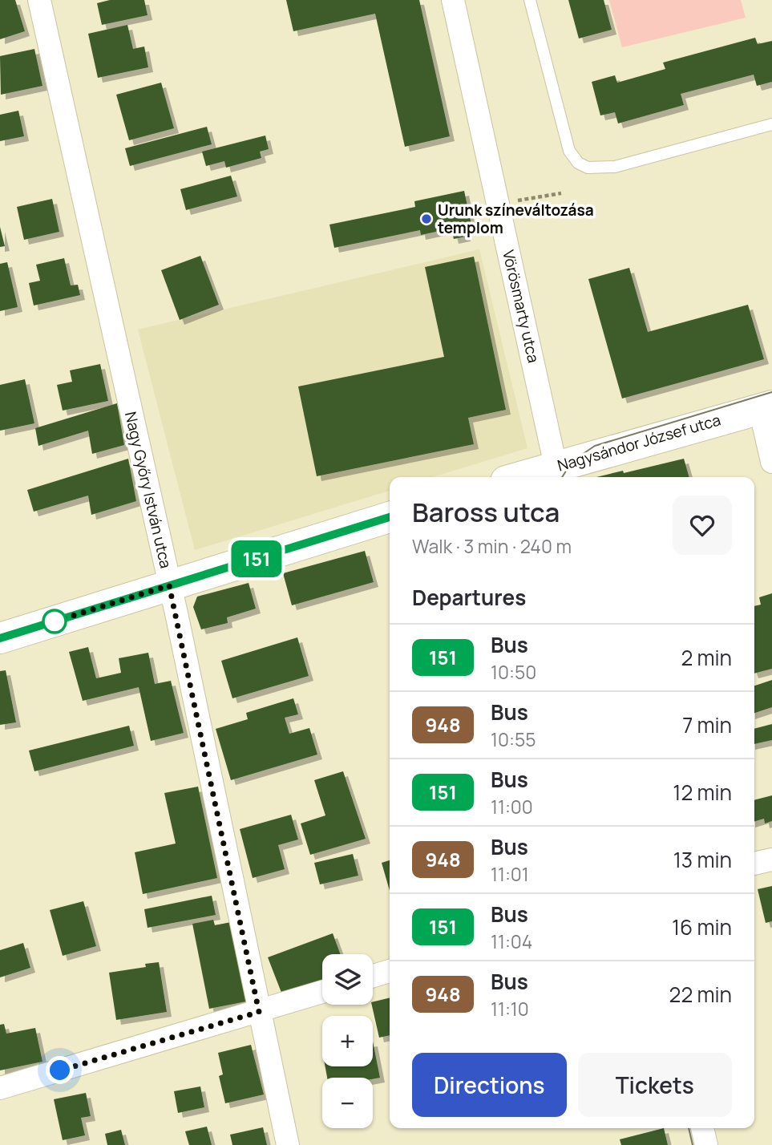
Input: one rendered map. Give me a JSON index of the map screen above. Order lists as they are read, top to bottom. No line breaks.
{"streets":{"street":["Vörösmarty utca","Nagysándor József utca","Nagy Győry István utca"]},"crossings":[["Vörösmarty utca","Nagysándor József utca"]],"places":["Urunk színeváltozása templom"],"lines":["bus line 151"],"page":{"on_map":"151","heading":[["Baross utca","Walk · 3 min · 240 m"],"Departures"],"list":[{"mark":"151","name":"Bus","note":"10:50","value":"2 min"},{"mark":"948","name":"Bus","note":"10:55","value":"7 min"},{"mark":"151","name":"Bus","note":"11:00","value":"12 min"},{"mark":"948","name":"Bus","note":"11:01","value":"13 min"},{"mark":"151","name":"Bus","note":"11:04","value":"16 min"},{"mark":"948","name":"Bus","note":"11:10","value":"22 min"}],"map_buttons":["+","−"],"buttons":["Directions","Tickets"]}}
